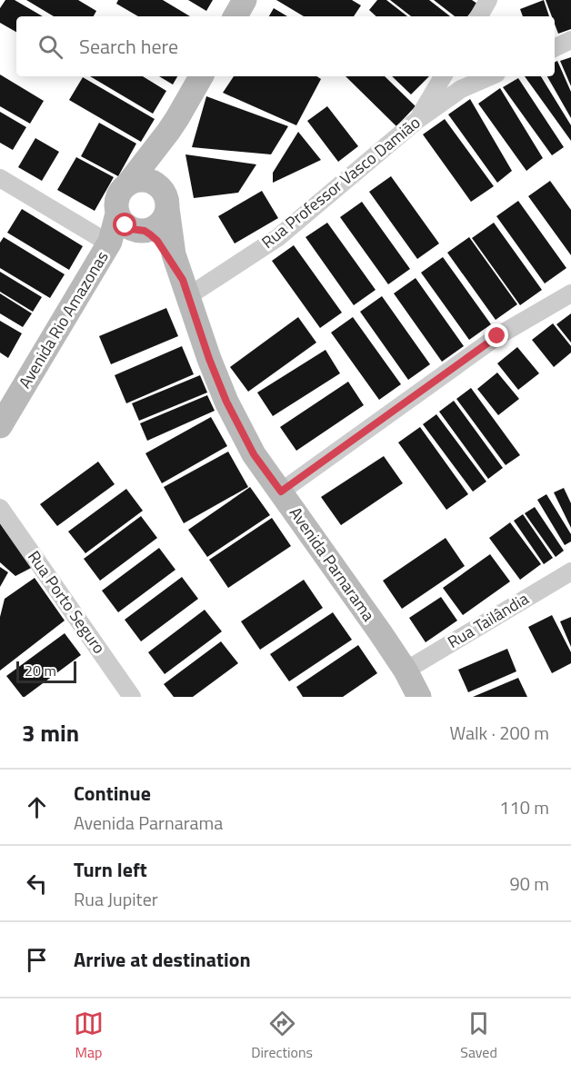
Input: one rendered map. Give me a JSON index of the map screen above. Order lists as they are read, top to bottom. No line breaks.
{"streets":{"main road":["Avenida Rio Amazonas","Avenida Parnarama"],"street":["Rua Professor Vasco Damião","Rua Porto Seguro","Rua Tailândia"]},"crossings":[["Rua Professor Vasco Damião","Avenida Parnarama"],["Avenida Rio Amazonas","Avenida Parnarama"],["Avenida Parnarama","Rua Tailândia"]],"scale_bar":"20 m","page":{"search":"Search here","scale":"20 m","heading":["3 min","Walk · 200 m"],"list":[["Continue","Avenida Parnarama","110 m"],["Turn left","Rua Jupiter","90 m"],"Arrive at destination"],"nav":["Map","Directions","Saved"]}}
